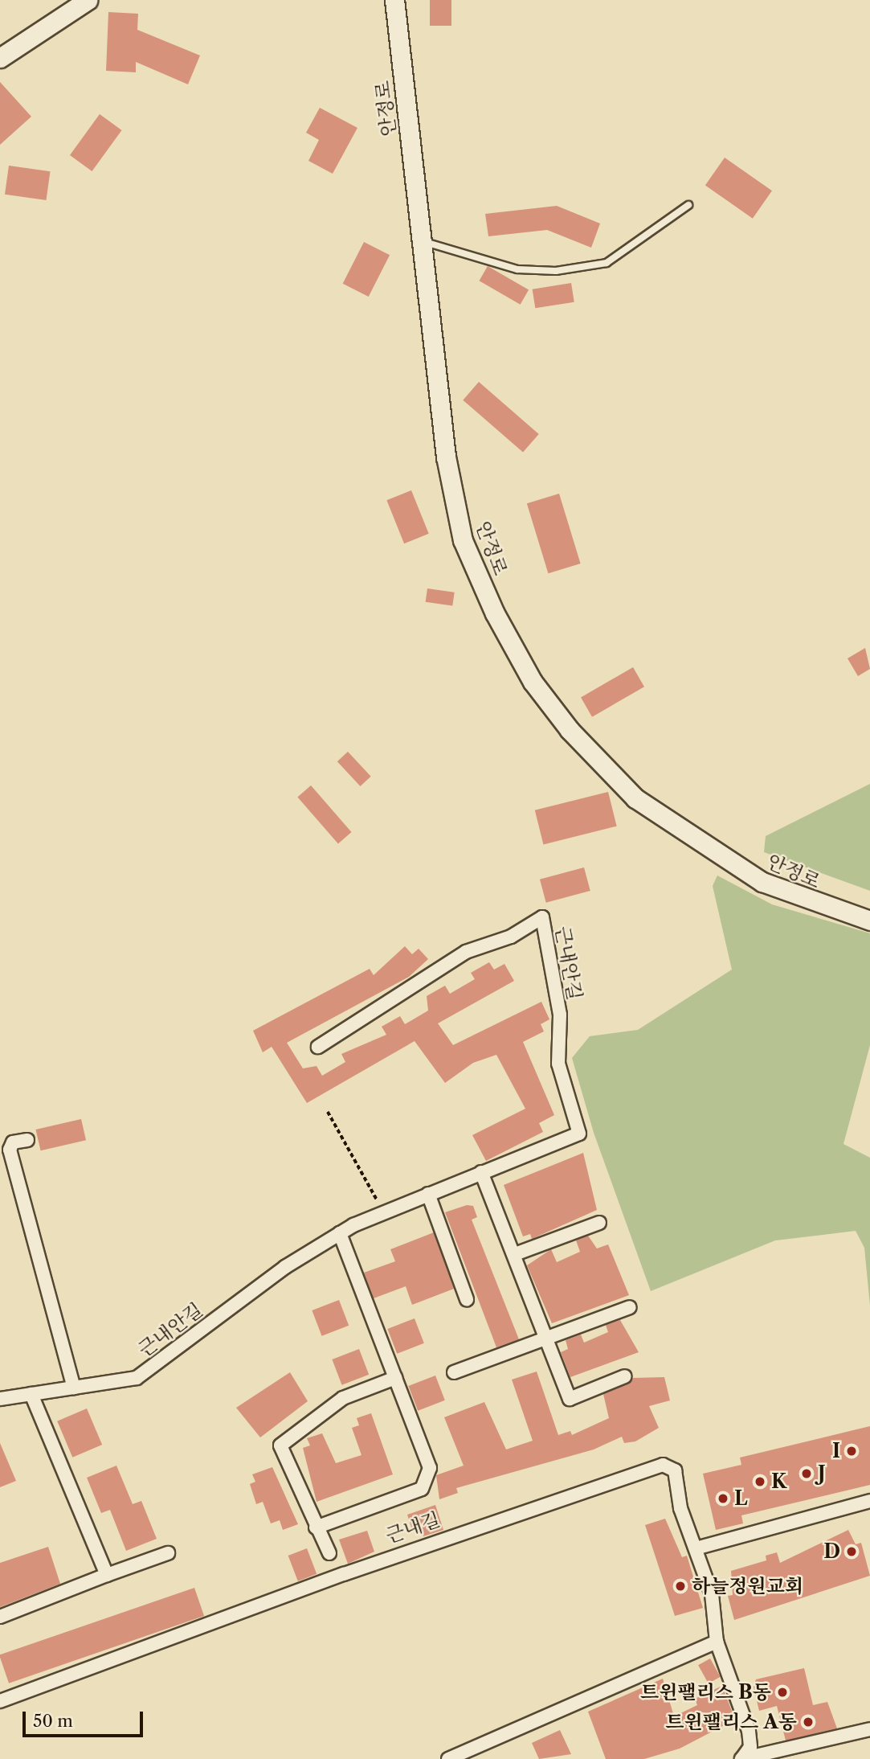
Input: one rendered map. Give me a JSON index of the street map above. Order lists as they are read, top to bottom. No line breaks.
{"streets":{"street":["안정로","근내안길","근내길"]},"places":["I","J","K","L","D","하늘정원교회","트윈팰리스 B동","트윈팰리스 A동"],"scale_bar":"50 m"}
